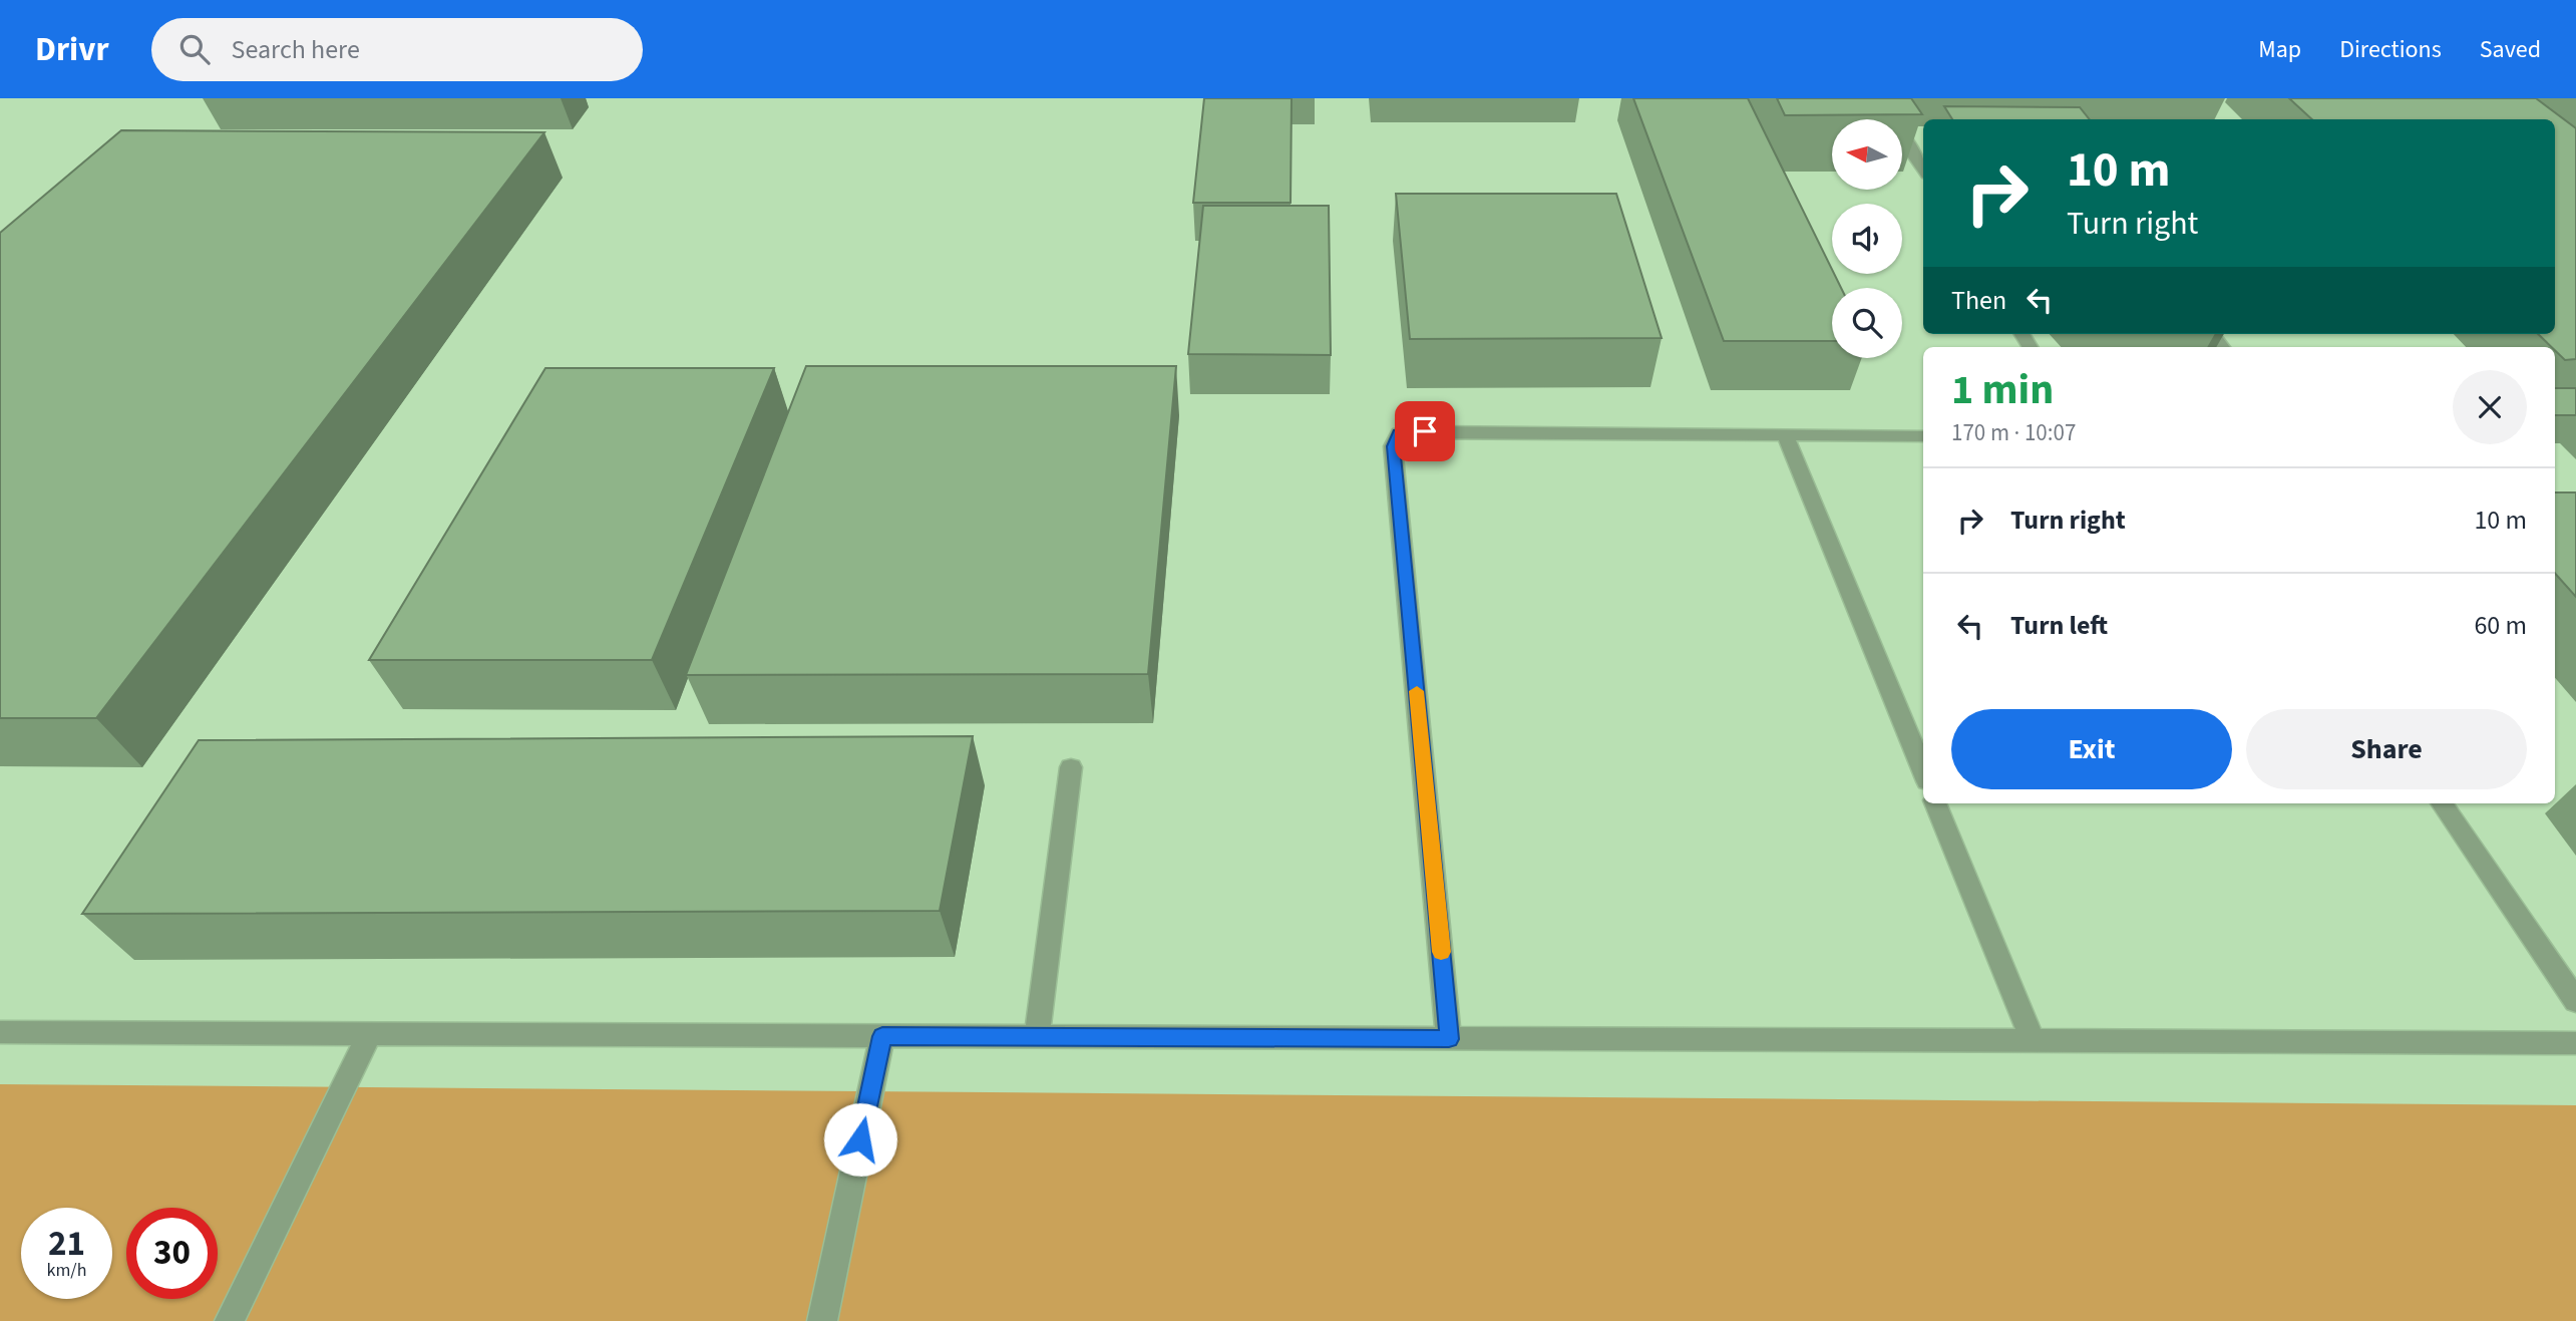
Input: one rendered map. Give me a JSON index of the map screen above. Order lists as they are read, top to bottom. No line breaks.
{"north":"left","page":{"header":"Drivr","search":"Search here","nav":["Map","Directions","Saved"],"turn":["10 m","Turn right"],"then":"Then","heading":["1 min","170 m · 10:07"],"list":[{"name":"Turn right","value":"10 m"},{"name":"Turn left","value":"60 m"}],"buttons":["Exit","Share"],"speed":"21 km/h","limit":"30"}}
